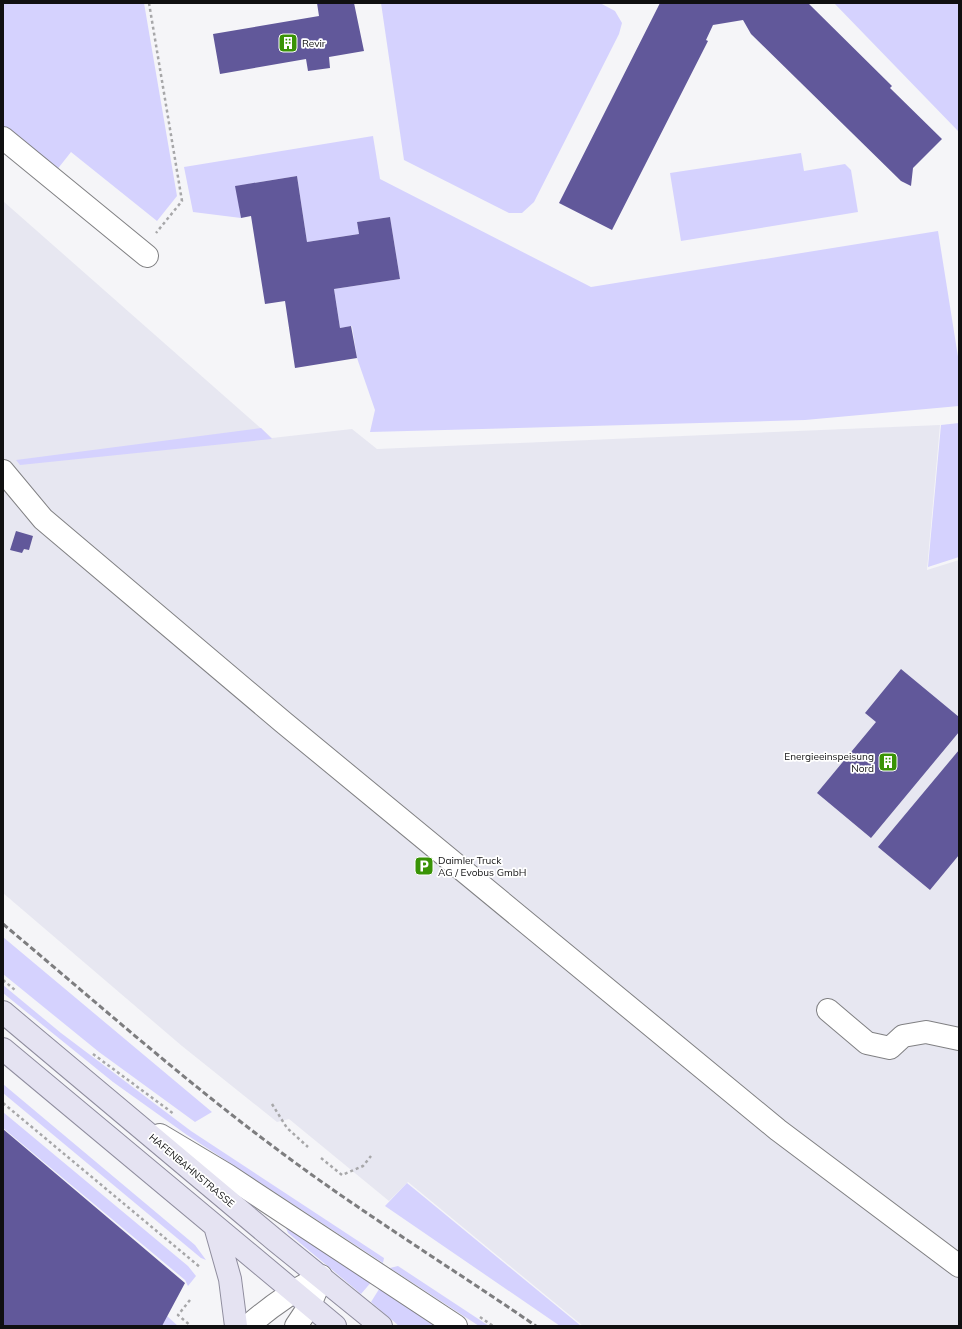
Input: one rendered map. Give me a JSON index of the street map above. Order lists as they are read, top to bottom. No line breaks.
{"streets":{"main road":["HAFENBAHNSTRASSE"]},"places":{"building":["Revir","Energieeinspeisung Nord"],"parking":["Daimler Truck AG / Evobus GmbH"]}}
